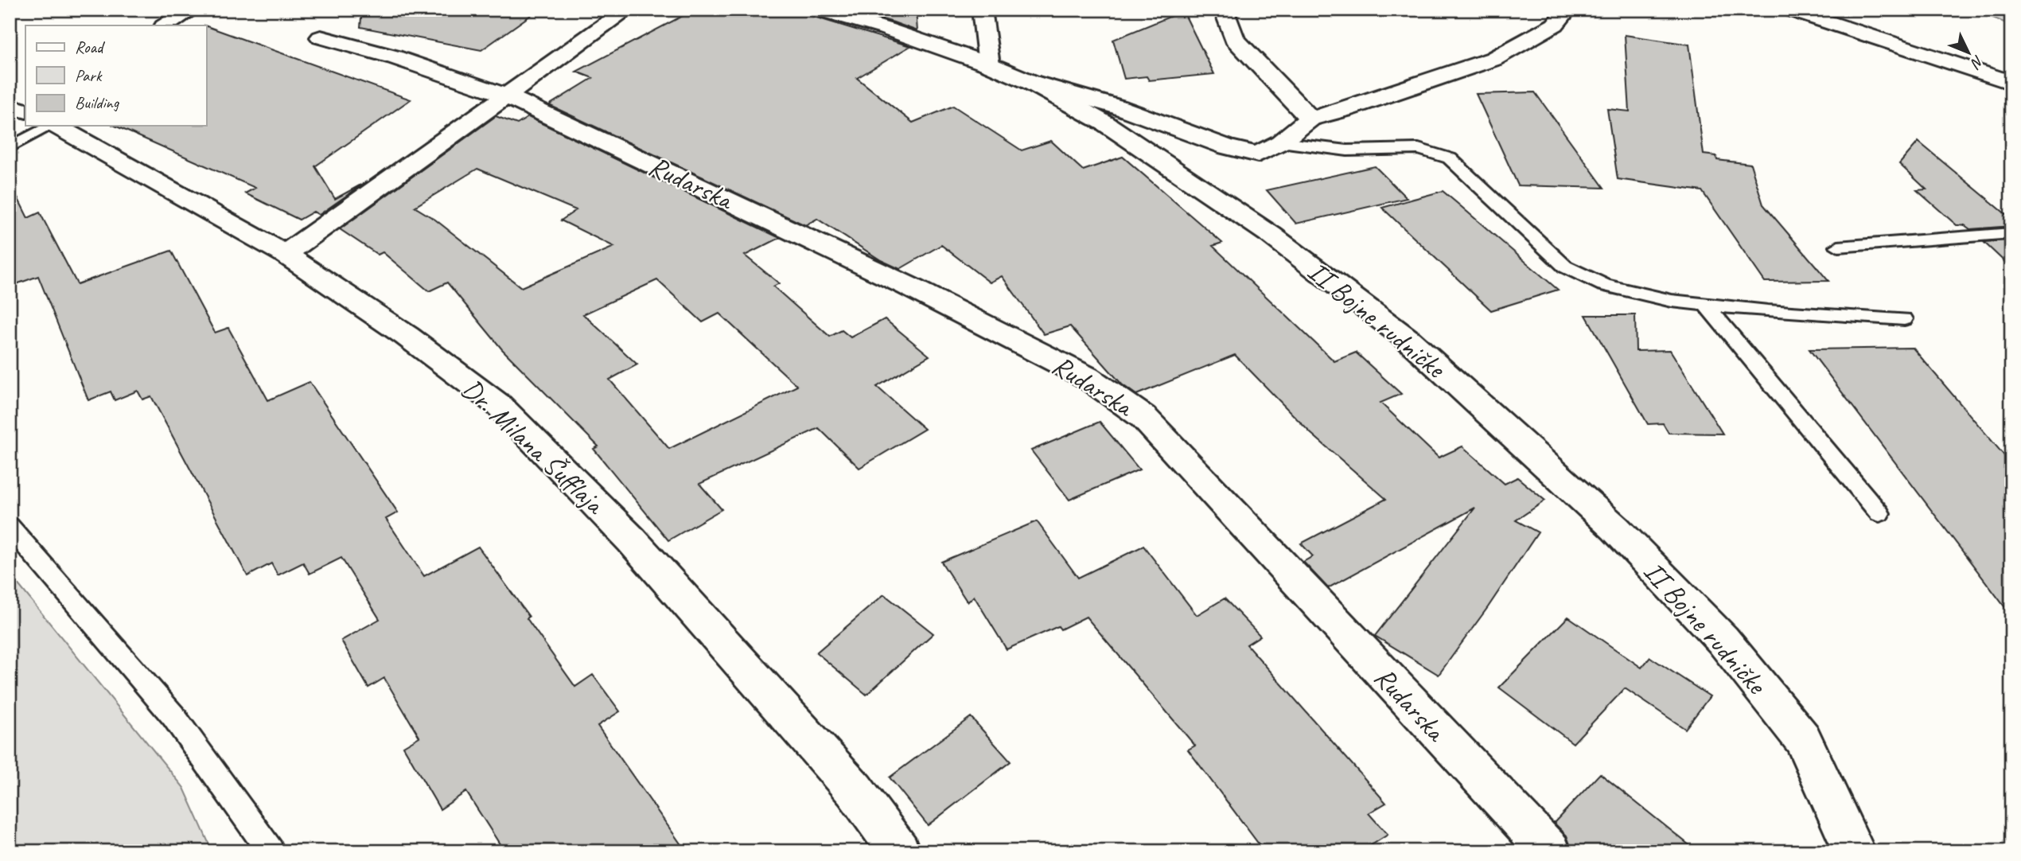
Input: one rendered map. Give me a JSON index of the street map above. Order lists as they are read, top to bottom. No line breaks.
{"streets":{"street":["Rudarska","II Bojne rudničke","Dr. Milana Šufflaja"]},"legend":["Road","Park","Building"],"north":"bottom right"}
